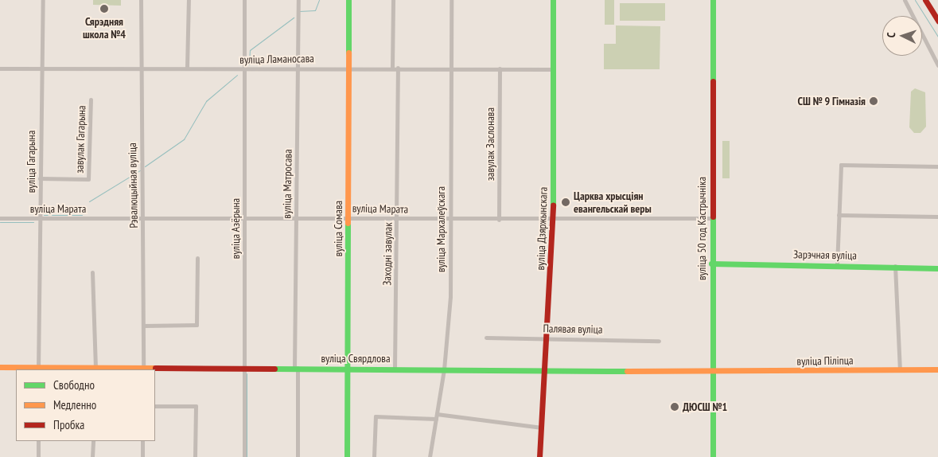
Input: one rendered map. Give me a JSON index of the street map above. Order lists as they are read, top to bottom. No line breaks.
{"streets":{"street":["вуліца Ламаносава","завулак Гагарына","завулак Заслонава","вуліца Гагарына","вуліца Матросава","Рэвалюцыйная вуліца","вуліца Марата","вуліца Азёрына","вуліца Сомава","вуліца Дзяржынскага","вуліца 50 год Кастрычніка","вуліца Мархалеўскага","Заходні завулак","Зарэчная вуліца","Палявая вуліца","вуліца Свярдлова","вуліца Піліпца"]},"crossings":[["вуліца Ламаносава","завулак Заслонава"],["вуліца Ламаносава","вуліца Гагарына"],["вуліца Ламаносава","вуліца Матросава"],["вуліца Ламаносава","Рэвалюцыйная вуліца"],["вуліца Ламаносава","вуліца Азёрына"],["вуліца Ламаносава","вуліца Сомава"],["вуліца Ламаносава","вуліца Дзяржынскага"],["вуліца Ламаносава","вуліца Мархалеўскага"],["вуліца Ламаносава","Заходні завулак"],["завулак Гагарына","вуліца Гагарына"],["завулак Заслонава","вуліца Марата"],["вуліца Гагарына","вуліца Марата"],["вуліца Гагарына","вуліца Свярдлова"],["вуліца Матросава","вуліца Марата"],["вуліца Матросава","вуліца Свярдлова"],["Рэвалюцыйная вуліца","вуліца Марата"],["Рэвалюцыйная вуліца","вуліца Свярдлова"],["вуліца Марата","вуліца Азёрына"],["вуліца Марата","вуліца Сомава"],["вуліца Марата","вуліца Дзяржынскага"],["вуліца Марата","вуліца 50 год Кастрычніка"],["вуліца Марата","вуліца Мархалеўскага"],["вуліца Марата","Заходні завулак"],["вуліца Азёрына","вуліца Свярдлова"],["вуліца Сомава","вуліца Свярдлова"],["вуліца Дзяржынскага","Палявая вуліца"],["вуліца Дзяржынскага","вуліца Свярдлова"],["вуліца 50 год Кастрычніка","Зарэчная вуліца"],["вуліца 50 год Кастрычніка","вуліца Свярдлова"],["вуліца 50 год Кастрычніка","вуліца Піліпца"],["вуліца Мархалеўскага","вуліца Свярдлова"],["Заходні завулак","вуліца Свярдлова"],["вуліца Свярдлова","вуліца Піліпца"]],"places":["Сярэдняя школа №4","СШ № 9 Гімназія","Царква хрысціян евангельскай веры","ДЮСШ №1"],"legend":["Свободно","Медленно","Пробка"],"north":"left"}
